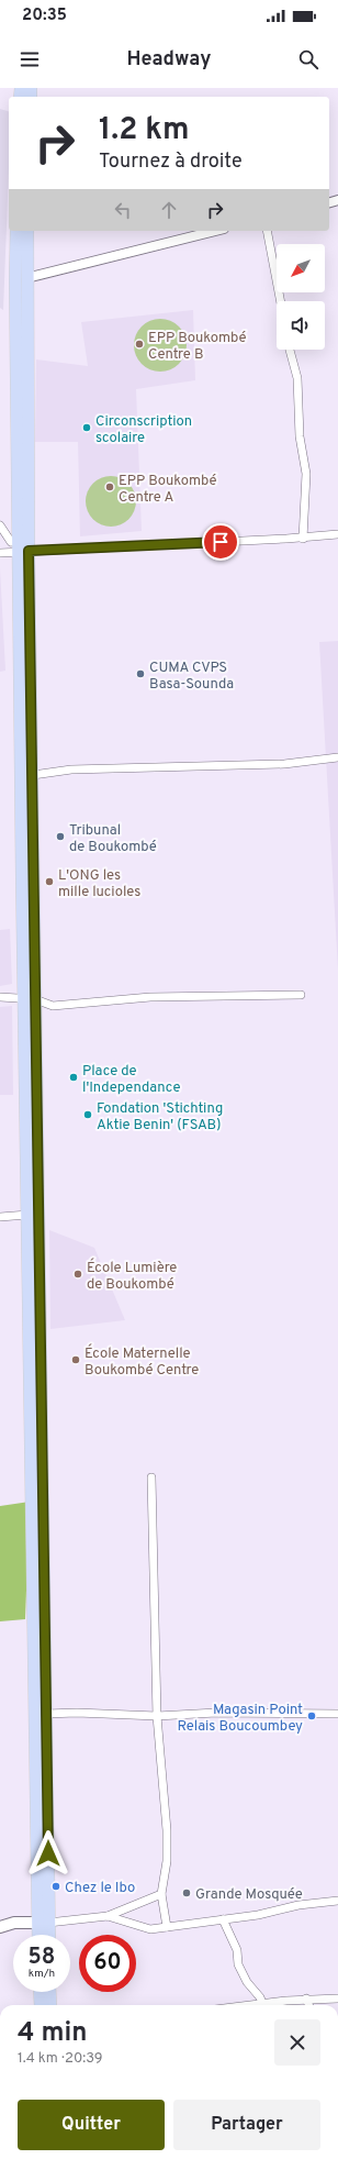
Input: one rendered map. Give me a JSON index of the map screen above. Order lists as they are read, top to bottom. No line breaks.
{"places":["EPP Boukombé Centre B","Circonscription scolaire","EPP Boukombé Centre A","CUMA CVPS Basa-Sounda","Tribunal de Boukombé","L'ONG les mille lucioles","Place de l'Independance","Fondation 'Stichting Aktie Benin' (FSAB)","École Lumière de Boukombé","École Maternelle Boukombé Centre","Magasin Point Relais Boucoumbey","Chez le Ibo","Grande Mosquée"],"north":"bottom left","page":{"status":"20:35","header":"Headway","turn":["1.2 km","Tournez à droite"],"speed":"58 km/h","limit":"60","heading":["4 min","1.4 km · 20:39"],"buttons":["Quitter","Partager"]}}
